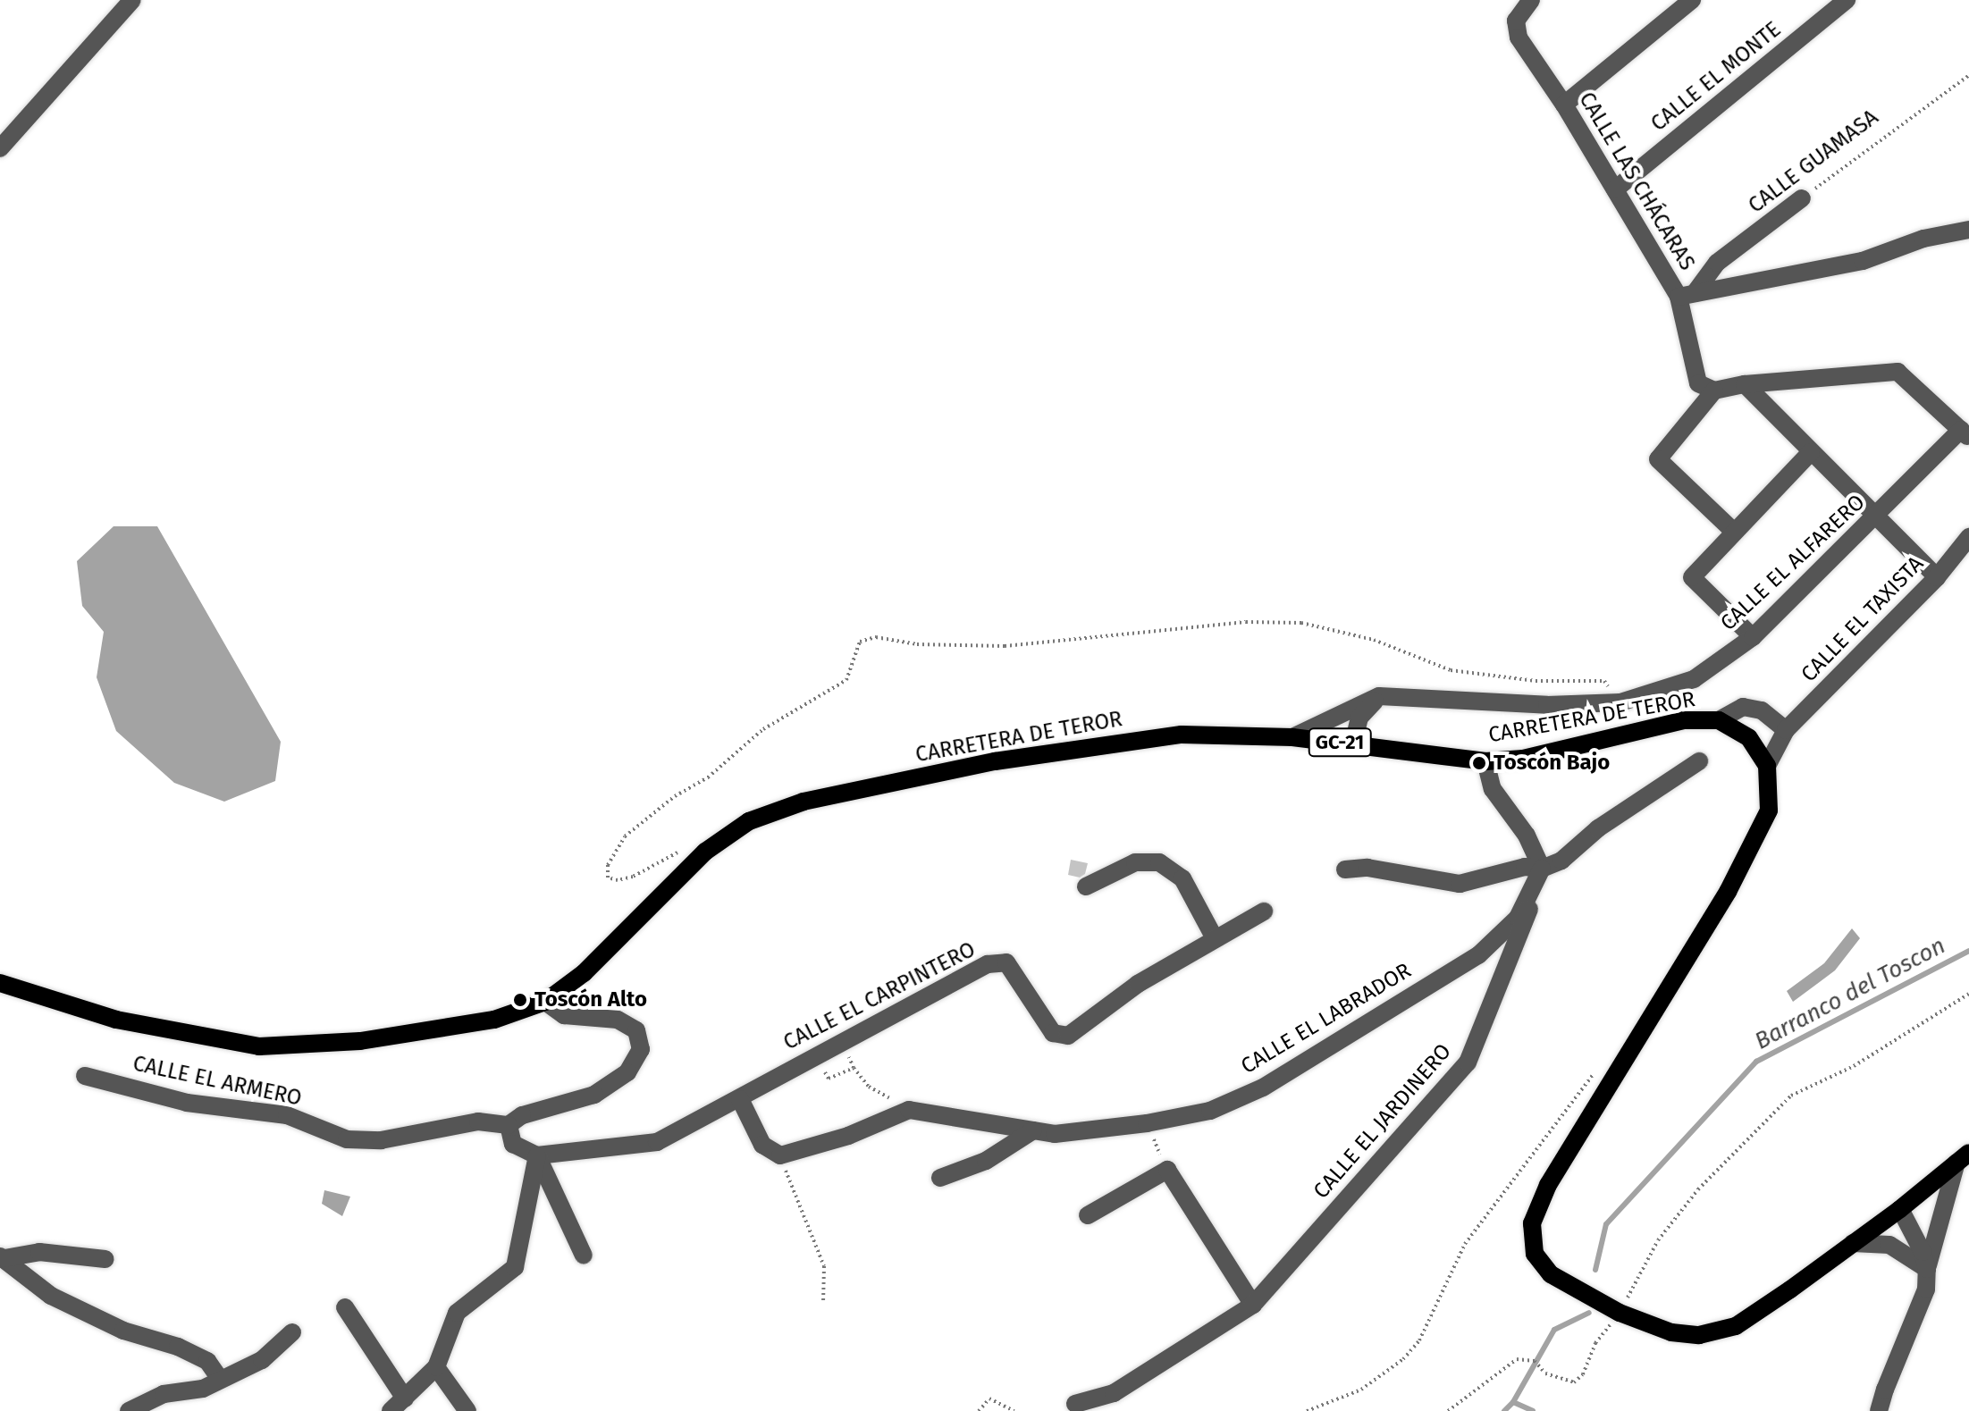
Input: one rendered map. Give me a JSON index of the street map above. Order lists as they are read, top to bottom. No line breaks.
{"streets":{"main road":["CARRETERA DE TEROR","GC-21"],"street":["CALLE EL MONTE","CALLE GUAMASA","CALLE LAS CHÁCARAS","CALLE EL ALFARERO","CALLE EL TAXISTA","CALLE EL CARPINTERO","CALLE EL LABRADOR","CALLE EL ARMERO","CALLE EL JARDINERO"]},"crossings":[["CALLE EL MONTE","CALLE LAS CHÁCARAS"],["CALLE GUAMASA","CALLE LAS CHÁCARAS"],["CALLE EL ALFARERO","CARRETERA DE TEROR"],["CALLE EL TAXISTA","CARRETERA DE TEROR"],["CALLE EL LABRADOR","CALLE EL JARDINERO"]],"water":["Barranco del Toscon"],"places":["Toscón Bajo","Toscón Alto"]}
